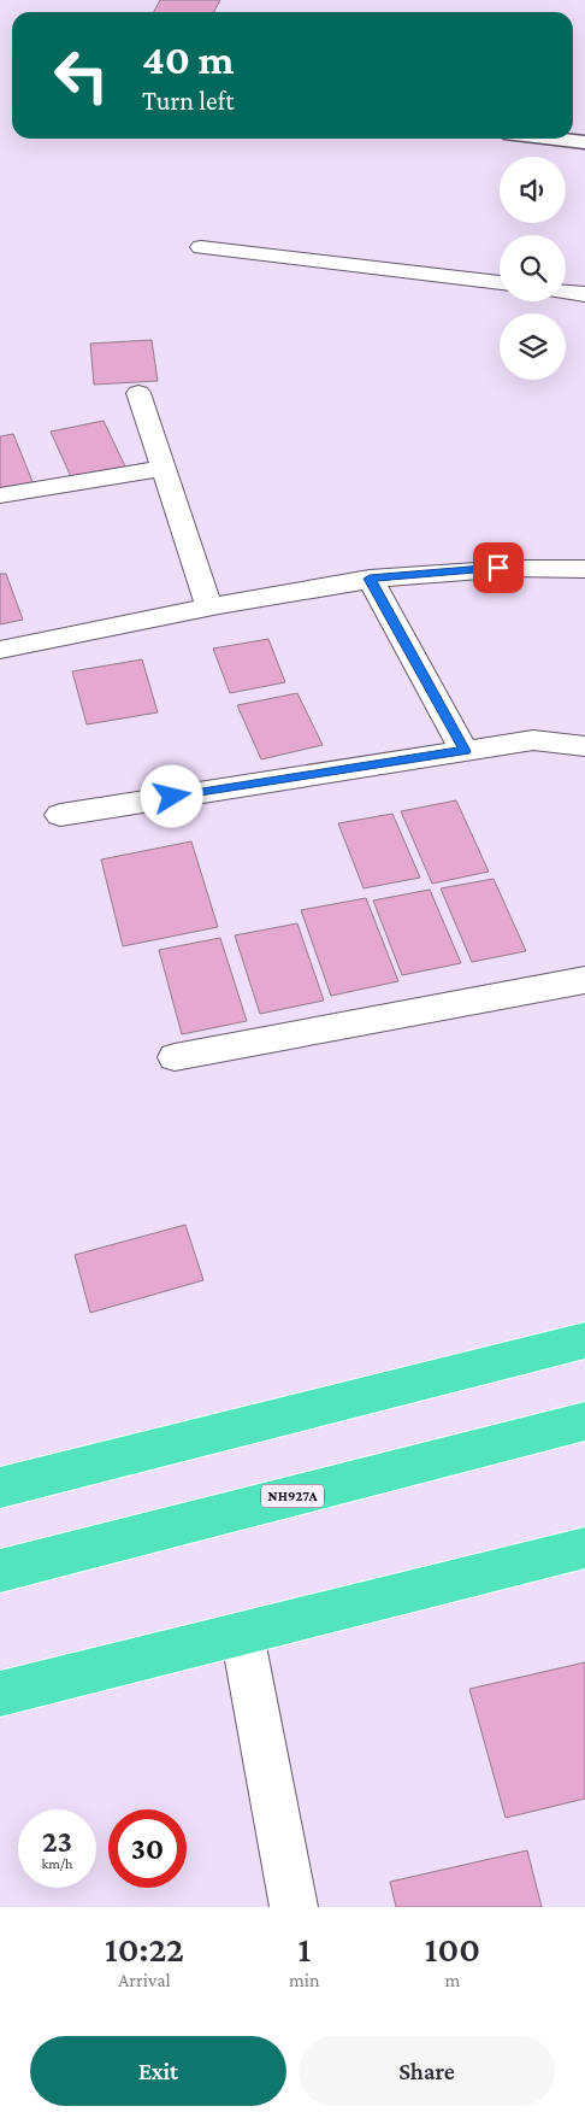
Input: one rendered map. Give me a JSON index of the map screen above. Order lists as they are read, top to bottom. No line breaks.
{"streets":{"highway":["NH927A"]},"page":{"turn":["40 m","Turn left"],"speed":"23 km/h","limit":"30","eta":["10:22","Arrival","1","min","100","m"],"buttons":["Exit","Share"]}}
